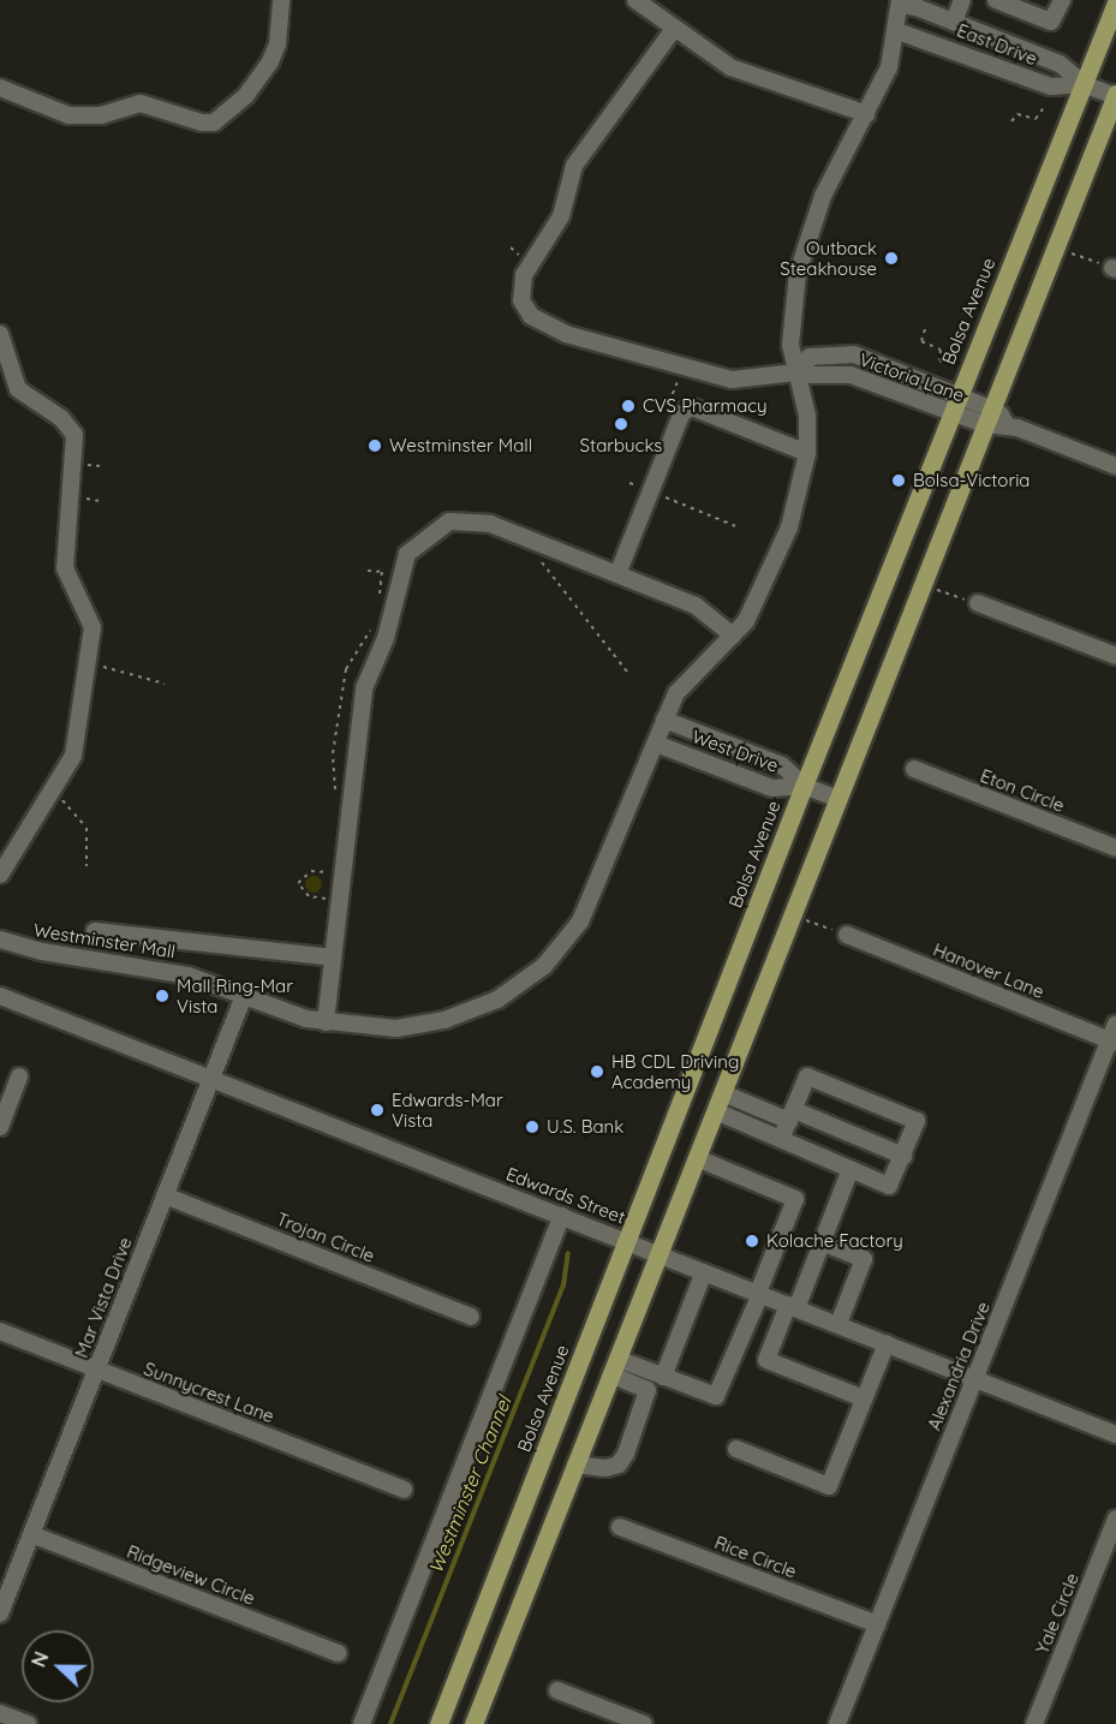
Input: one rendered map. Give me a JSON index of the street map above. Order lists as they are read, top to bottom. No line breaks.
{"streets":{"main road":["Bolsa Avenue"],"street":["East Drive","Victoria Lane","West Drive","Eton Circle","Westminster Mall","Hanover Lane","Edwards Street","Trojan Circle","Mar Vista Drive","Alexandria Drive","Sunnycrest Lane","Rice Circle","Ridgeview Circle","Yale Circle"]},"crossings":[["East Drive","Bolsa Avenue"],["East Drive","Westminster Mall"],["Bolsa Avenue","Victoria Lane"],["Bolsa Avenue","West Drive"],["Bolsa Avenue","Edwards Street"],["Victoria Lane","Westminster Mall"],["West Drive","Westminster Mall"],["Westminster Mall","Mar Vista Drive"],["Hanover Lane","Alexandria Drive"],["Edwards Street","Mar Vista Drive"],["Edwards Street","Alexandria Drive"],["Trojan Circle","Mar Vista Drive"],["Mar Vista Drive","Sunnycrest Lane"],["Mar Vista Drive","Ridgeview Circle"],["Alexandria Drive","Rice Circle"]],"water":["Westminster Channel"],"places":["Outback Steakhouse","CVS Pharmacy","Starbucks","Westminster Mall","Bolsa-Victoria","Mall Ring-Mar Vista","HB CDL Driving Academy","Edwards-Mar Vista","U.S. Bank","Kolache Factory"],"north":"left"}
